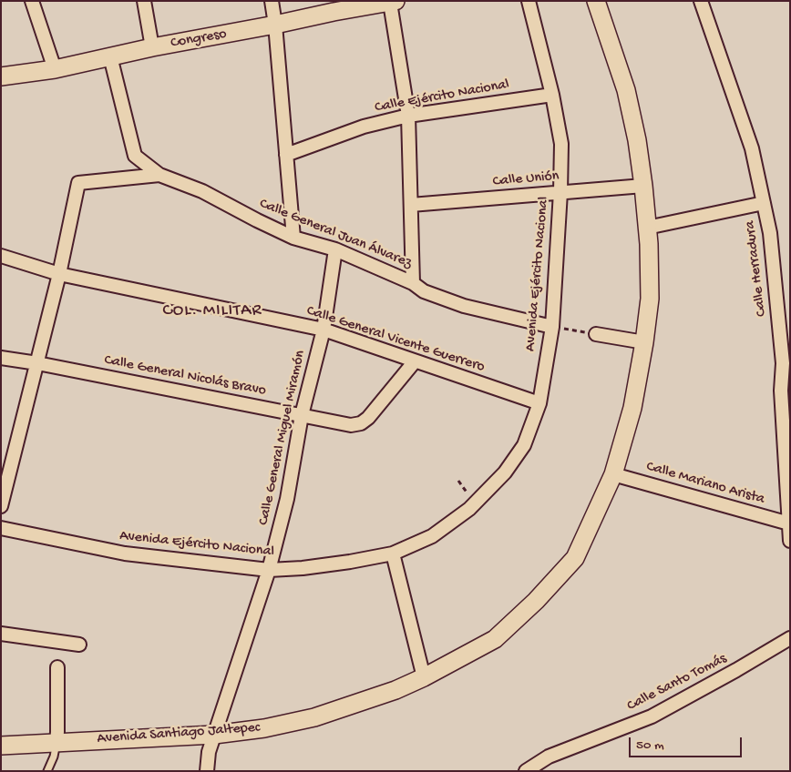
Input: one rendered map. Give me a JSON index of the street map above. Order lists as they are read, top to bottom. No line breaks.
{"streets":{"street":["Congreso","Calle Ejército Nacional","Calle Unión","Calle General Juan Álvarez","Calle Herradura","Avenida Ejército Nacional","Calle General Vicente Guerrero","Calle General Nicolás Bravo","Calle General Miguel Miramón","Calle Mariano Arista","Calle Santo Tomás","Avenida Santiago Jaltepec"]},"crossings":[["Congreso","Calle General Juan Álvarez"],["Calle Ejército Nacional","Avenida Ejército Nacional"],["Calle Unión","Avenida Ejército Nacional"],["Calle Unión","Avenida Santiago Jaltepec"],["Calle General Juan Álvarez","Avenida Ejército Nacional"],["Calle General Juan Álvarez","Calle General Miguel Miramón"],["Calle Herradura","Calle Mariano Arista"],["Avenida Ejército Nacional","Calle General Vicente Guerrero"],["Avenida Ejército Nacional","Calle General Miguel Miramón"],["Calle General Vicente Guerrero","Calle General Nicolás Bravo"],["Calle General Vicente Guerrero","Calle General Miguel Miramón"],["Calle General Nicolás Bravo","Calle General Miguel Miramón"],["Calle General Miguel Miramón","Avenida Santiago Jaltepec"],["Calle Mariano Arista","Avenida Santiago Jaltepec"]],"districts":["COL. MILITAR"],"scale_bar":"50 m"}
